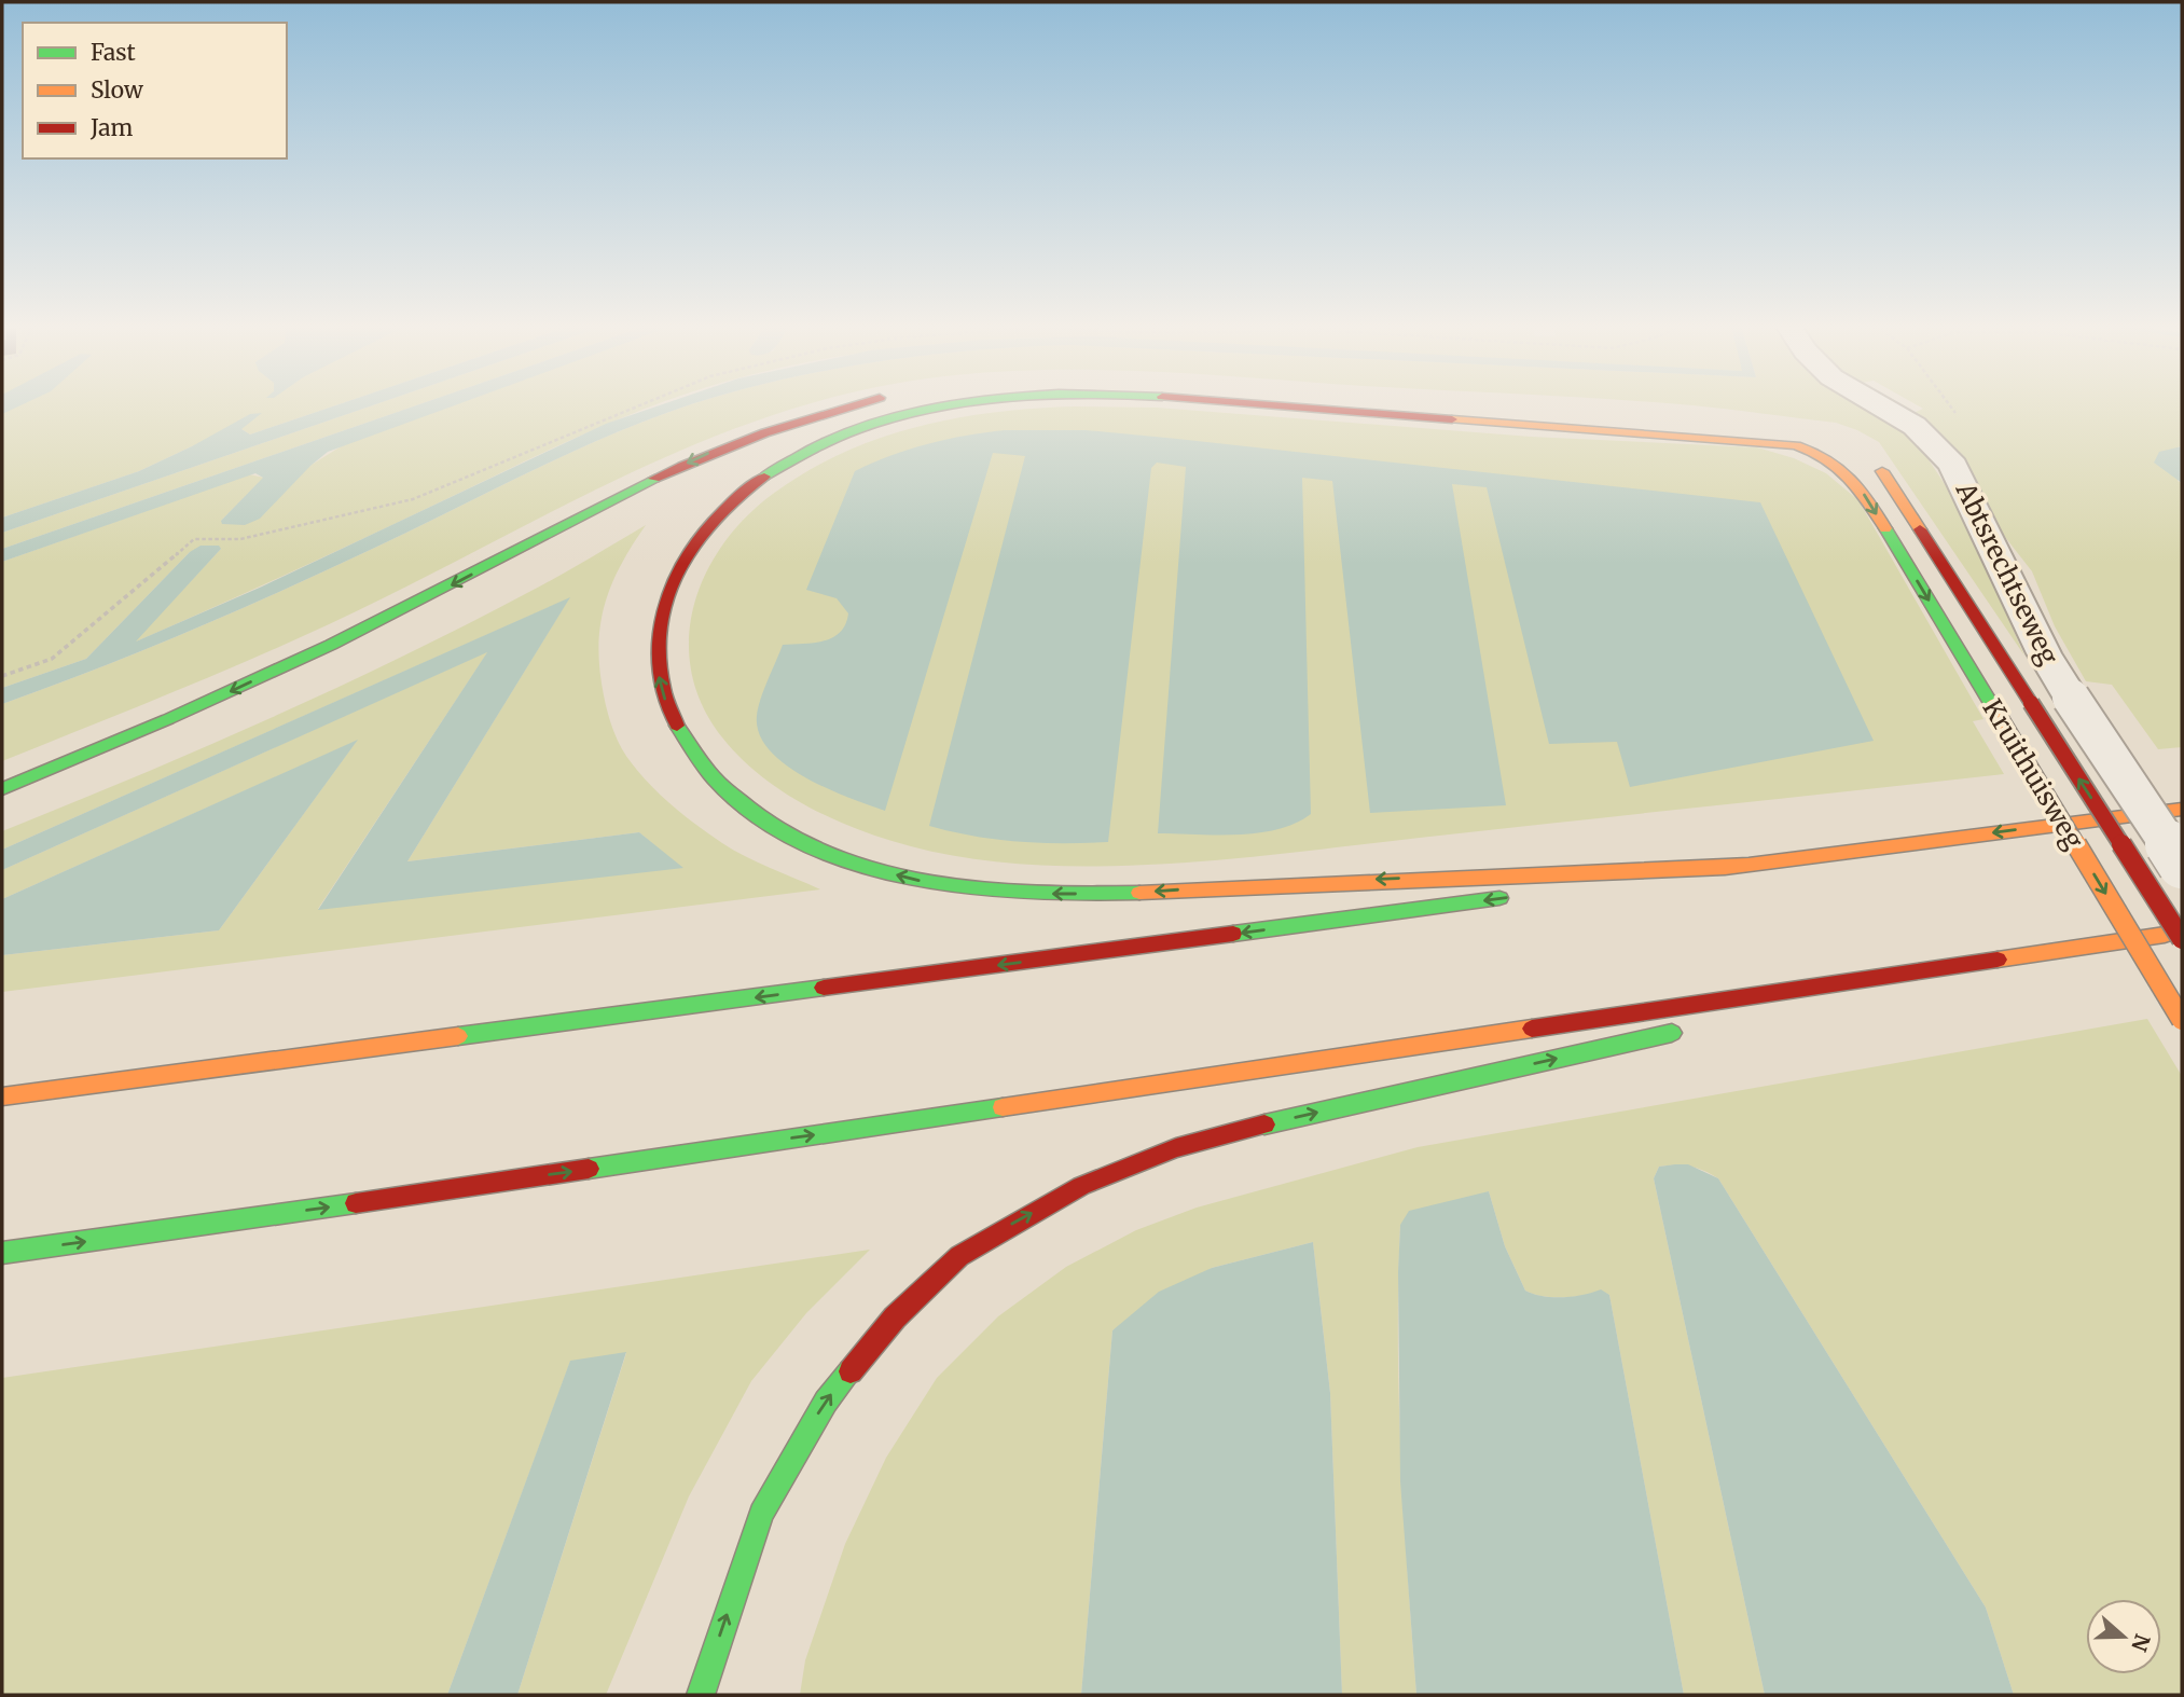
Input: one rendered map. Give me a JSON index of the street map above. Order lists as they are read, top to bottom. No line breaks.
{"streets":{"main road":["Kruithuisweg"],"street":["Abtsrechtseweg"]},"legend":["Fast","Slow","Jam"],"north":"right"}
